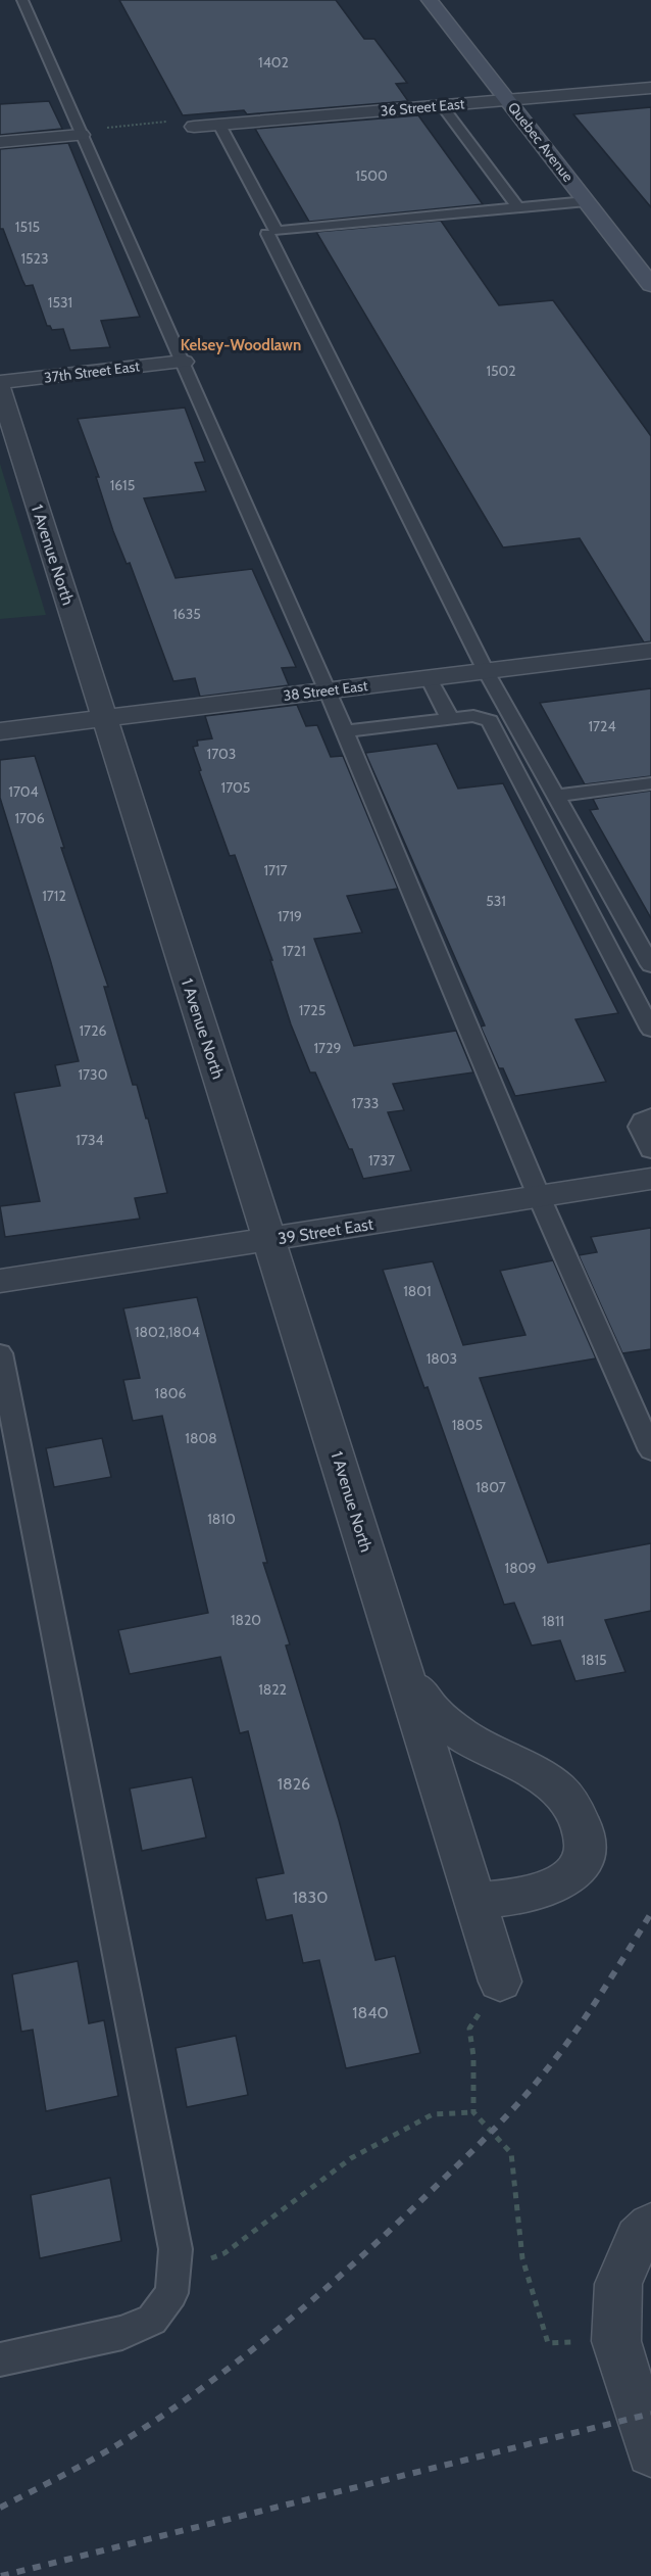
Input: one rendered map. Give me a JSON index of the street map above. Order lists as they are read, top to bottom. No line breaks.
{"streets":{"street":["36 Street East","Quebec Avenue","37th Street East","1 Avenue North","38 Street East","39 Street East"]},"crossings":[["36 Street East","Quebec Avenue"],["37th Street East","1 Avenue North"],["1 Avenue North","38 Street East"],["1 Avenue North","39 Street East"]],"districts":["Kelsey-Woodlawn"],"house_numbers":["1402","1500","1515","1523","1531","1502","1615","1635","1724","1703","1705","1704","1706","1717","1712","531","1719","1721","1725","1726","1729","1730","1733","1734","1737","1801","1802,1804","1803","1806","1805","1808","1807","1810","1809","1820","1811","1815","1822","1826","1830","1840"]}
